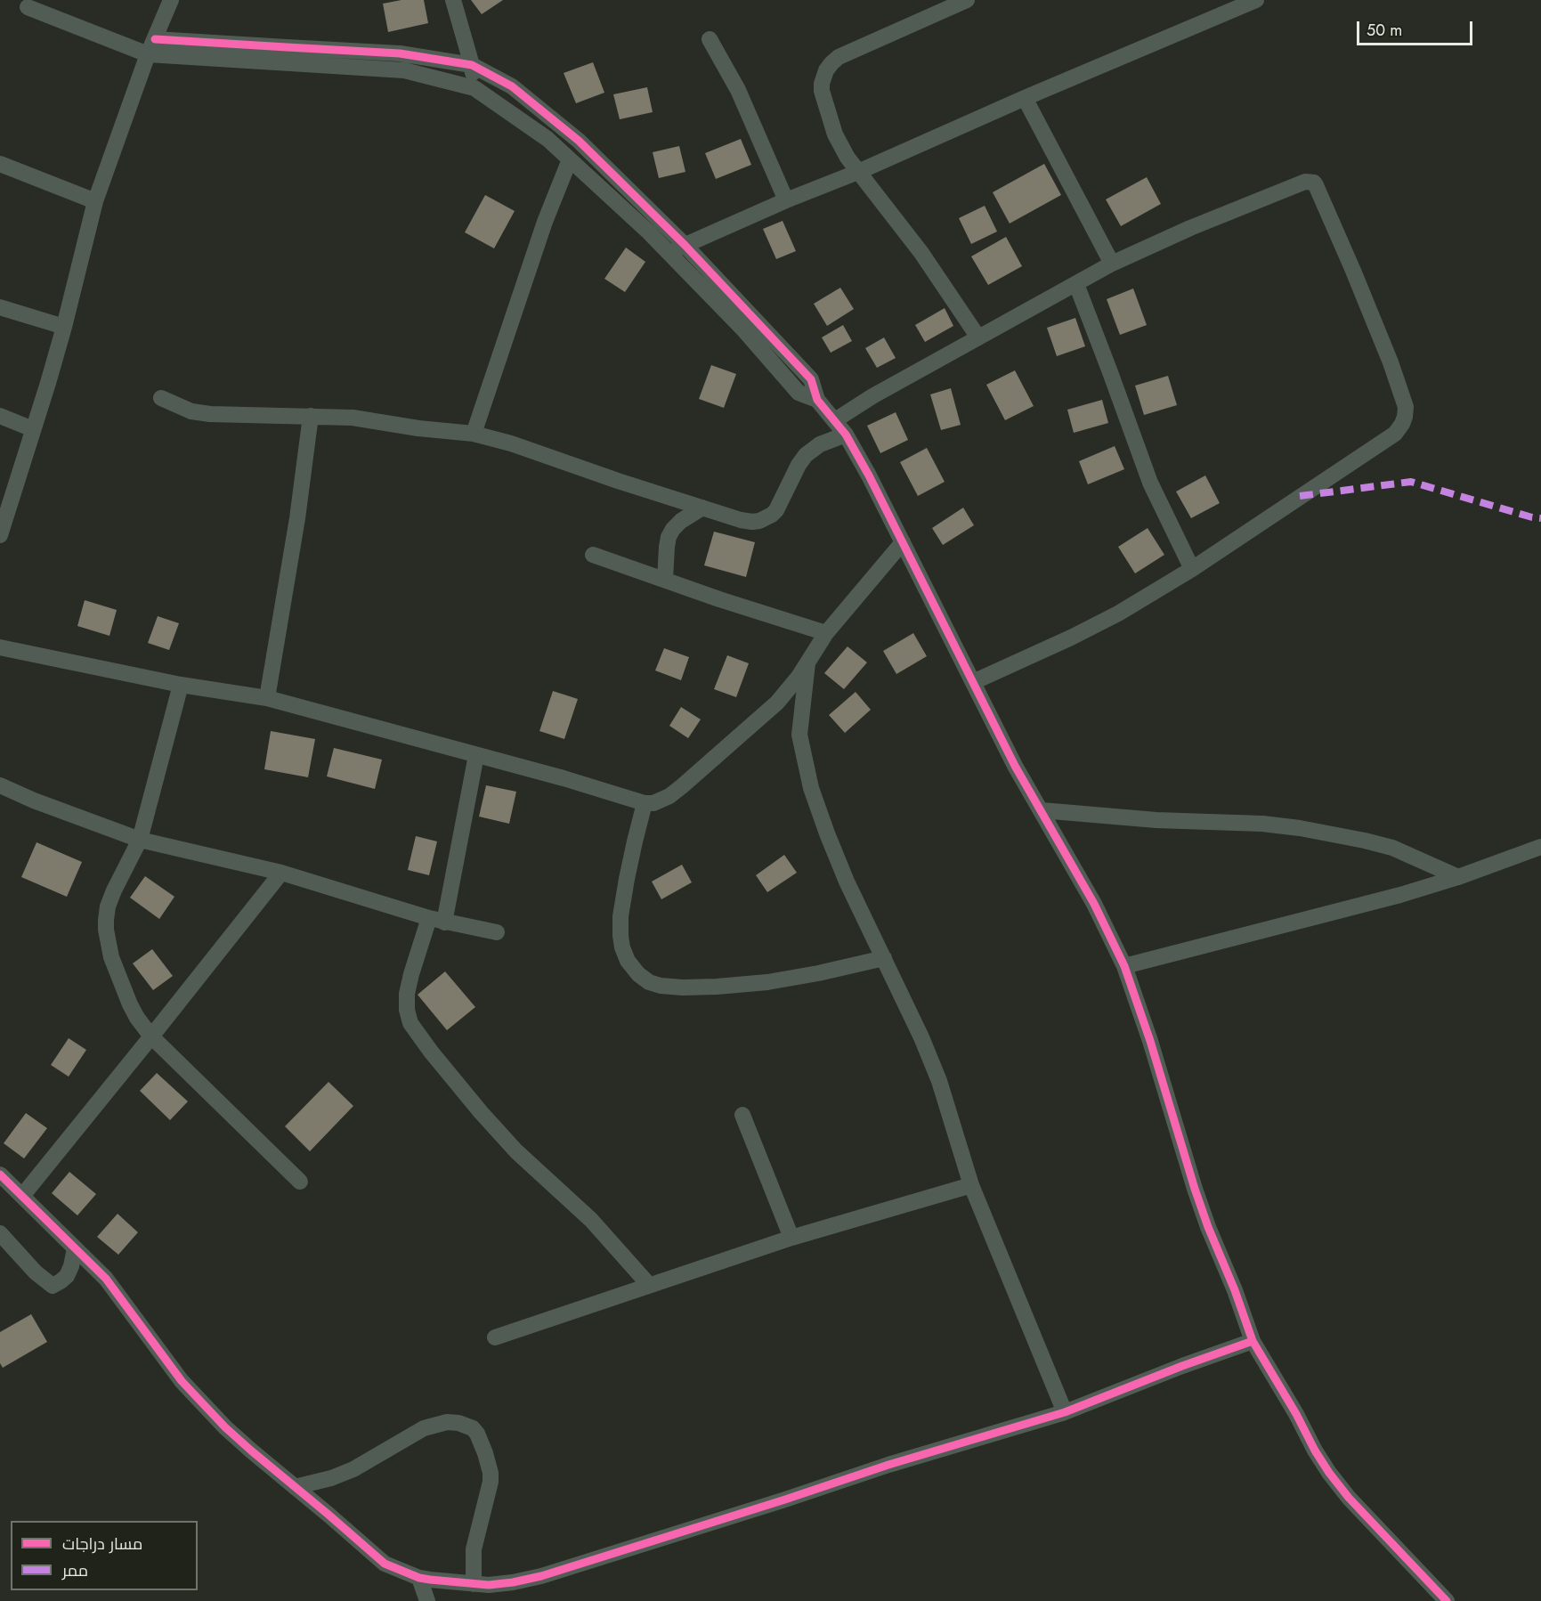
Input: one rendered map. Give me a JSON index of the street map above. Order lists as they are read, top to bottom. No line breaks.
{"legend":["مسار دراجات","ممر"],"scale_bar":"50 m"}
